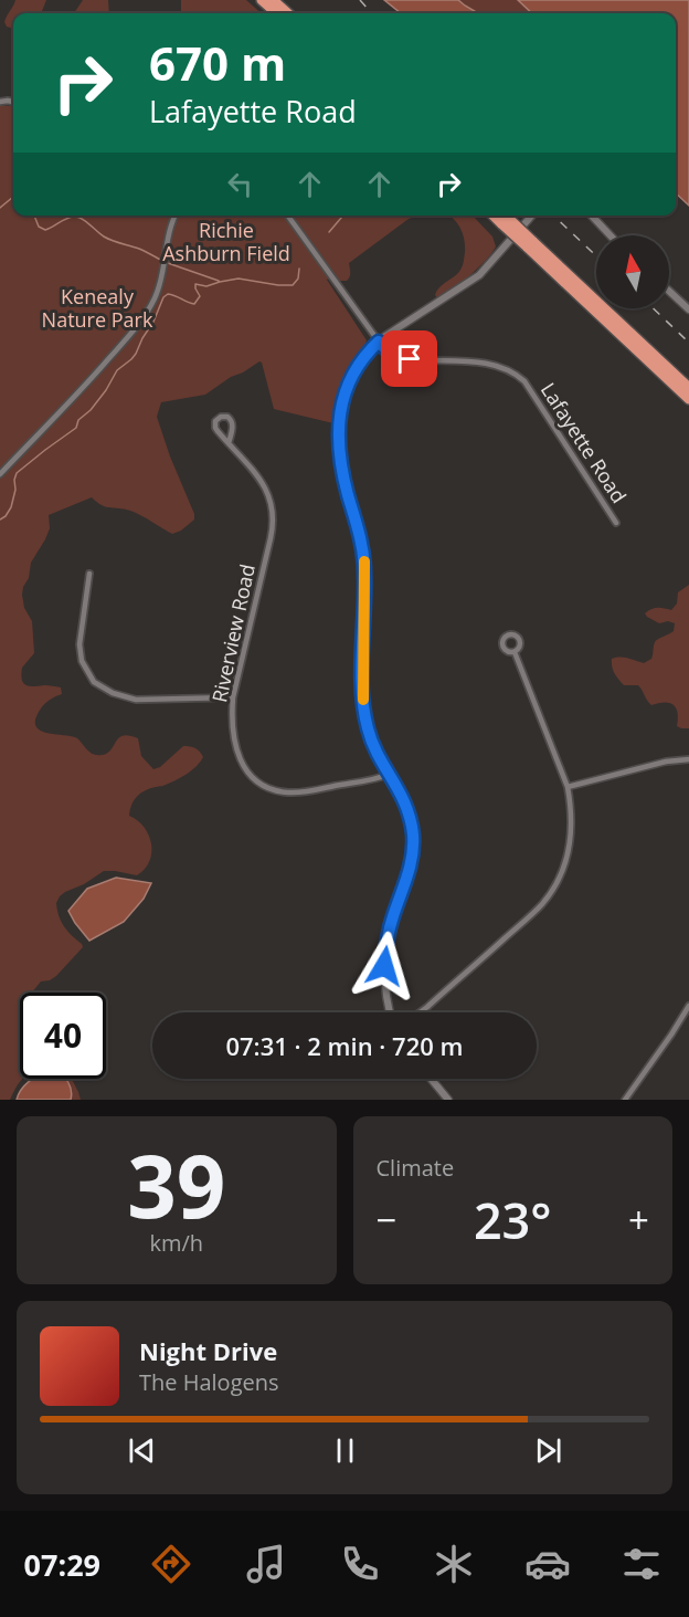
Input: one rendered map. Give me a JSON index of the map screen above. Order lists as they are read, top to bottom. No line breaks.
{"streets":{"street":["Lafayette Road","Riverview Road"]},"parks":["Richie Ashburn Field","Kenealy Nature Park"],"north":"top","page":{"turn":["670 m","Lafayette Road"],"limit":"40","trip":"07:31 · 2 min · 720 m","tile":[["39","km/h"],"Climate"],"heat":["−","23°","+"],"song":["Night Drive","The Halogens"],"tabs":"07:29"}}
